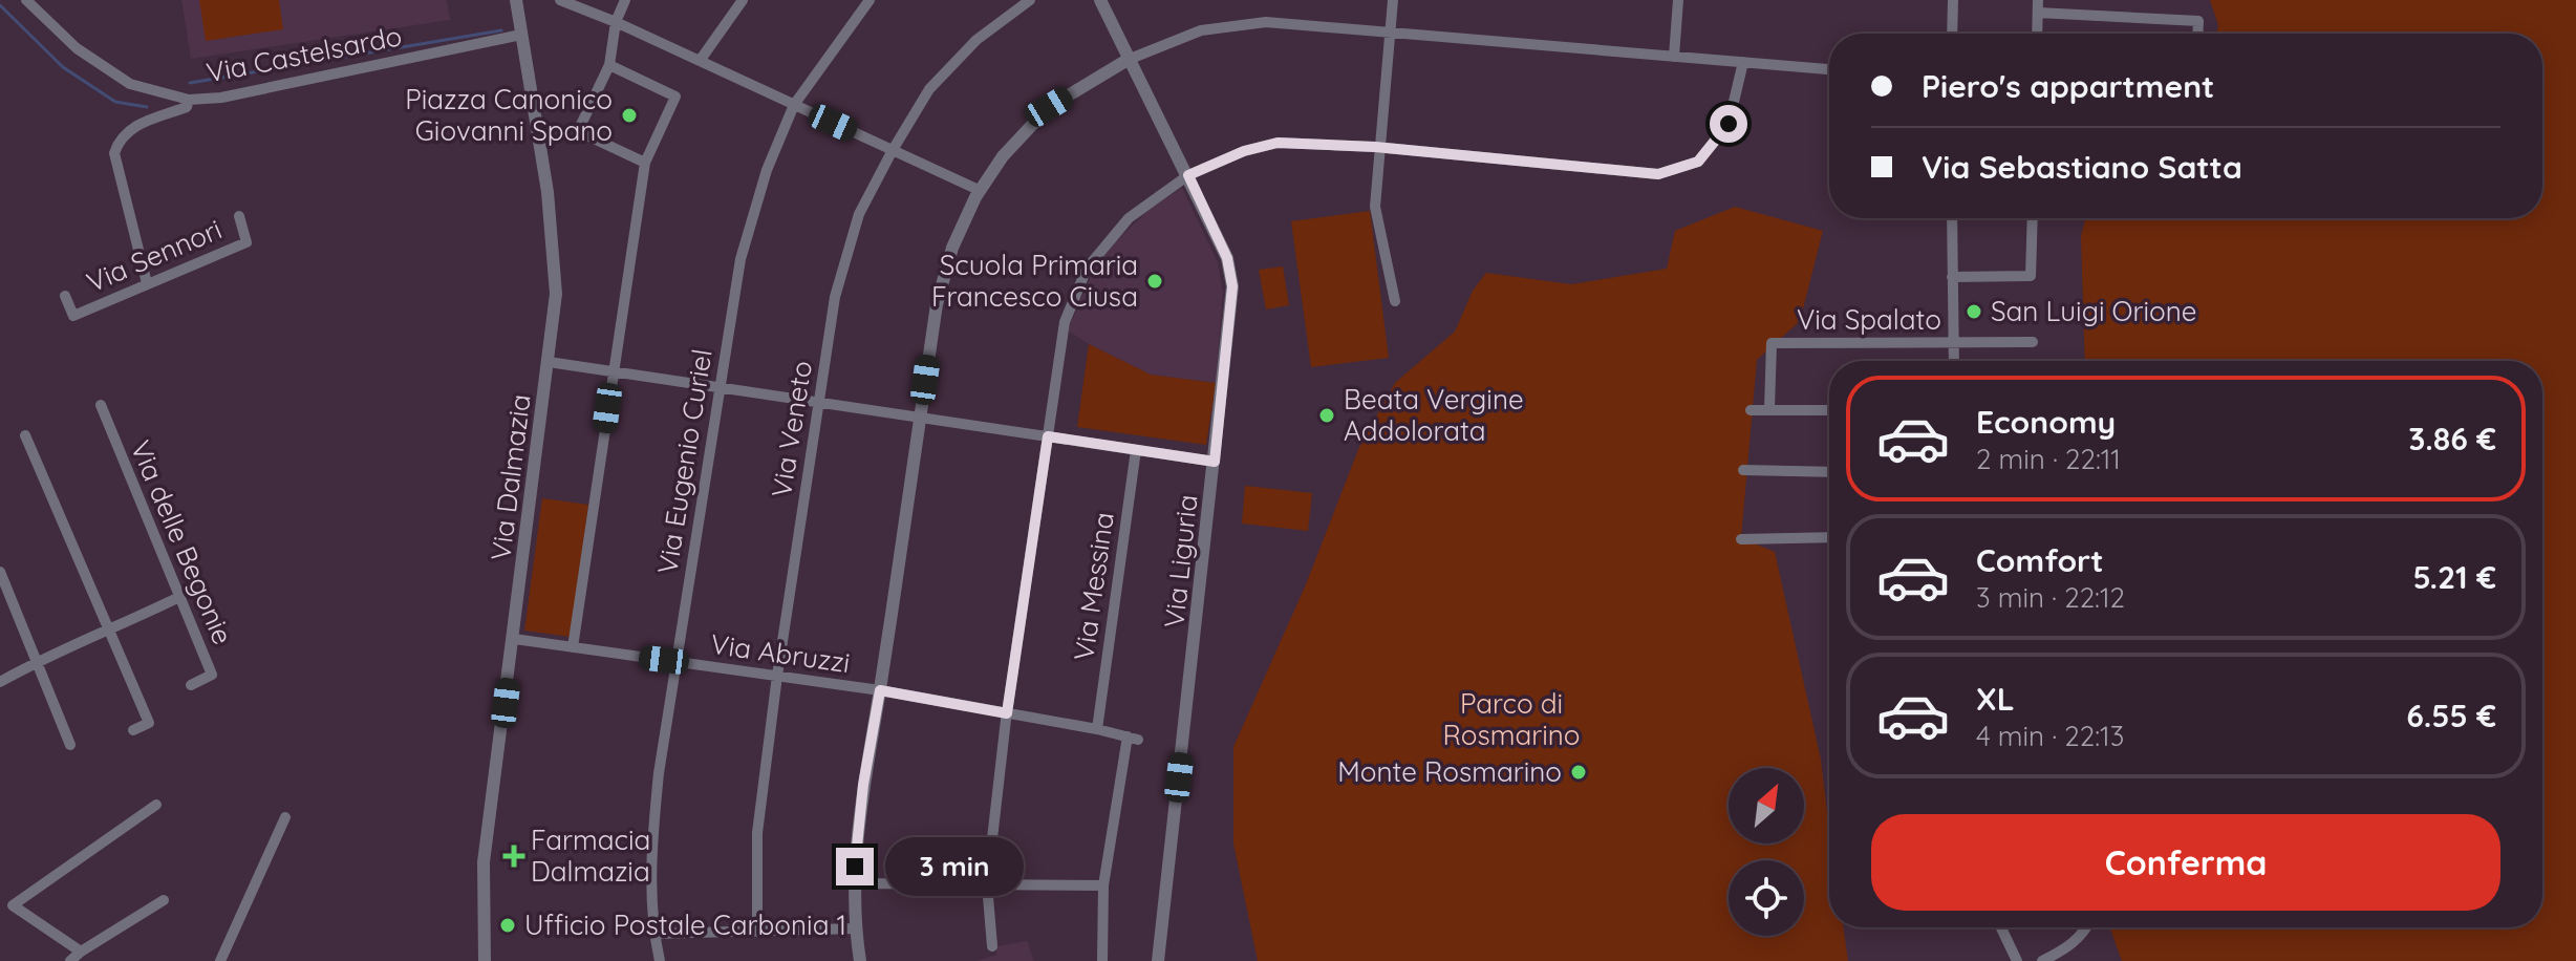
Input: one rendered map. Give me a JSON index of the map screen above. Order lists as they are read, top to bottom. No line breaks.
{"streets":{"street":["Via Castelsardo","Via Sennori","Via Spalato","Via Veneto","Via Eugenio Curiel","Via Dalmazia","Via delle Begonie","Via Liguria","Via Messina","Via Abruzzi"]},"crossings":[["Via Castelsardo","Via Dalmazia"],["Via Veneto","Via Abruzzi"],["Via Eugenio Curiel","Via Abruzzi"],["Via Dalmazia","Via Abruzzi"],["Via Messina","Via Abruzzi"]],"parks":["Parco di Rosmarino"],"places":{"other":["Piazza Canonico Giovanni Spano","Scuola Primaria Francesco Ciusa","San Luigi Orione","Beata Vergine Addolorata","Monte Rosmarino","Ufficio Postale Carbonia 1"],"health":["Farmacia Dalmazia"]},"north":"top right","page":{"banner":["Piero's appartment","Via Sebastiano Satta"],"list":[{"name":"Economy","note":"2 min · 22:11","value":"3.86 €"},{"name":"Comfort","note":"3 min · 22:12","value":"5.21 €"},{"name":"XL","note":"4 min · 22:13","value":"6.55 €"}],"buttons":"Conferma","bubble":"3 min"}}
